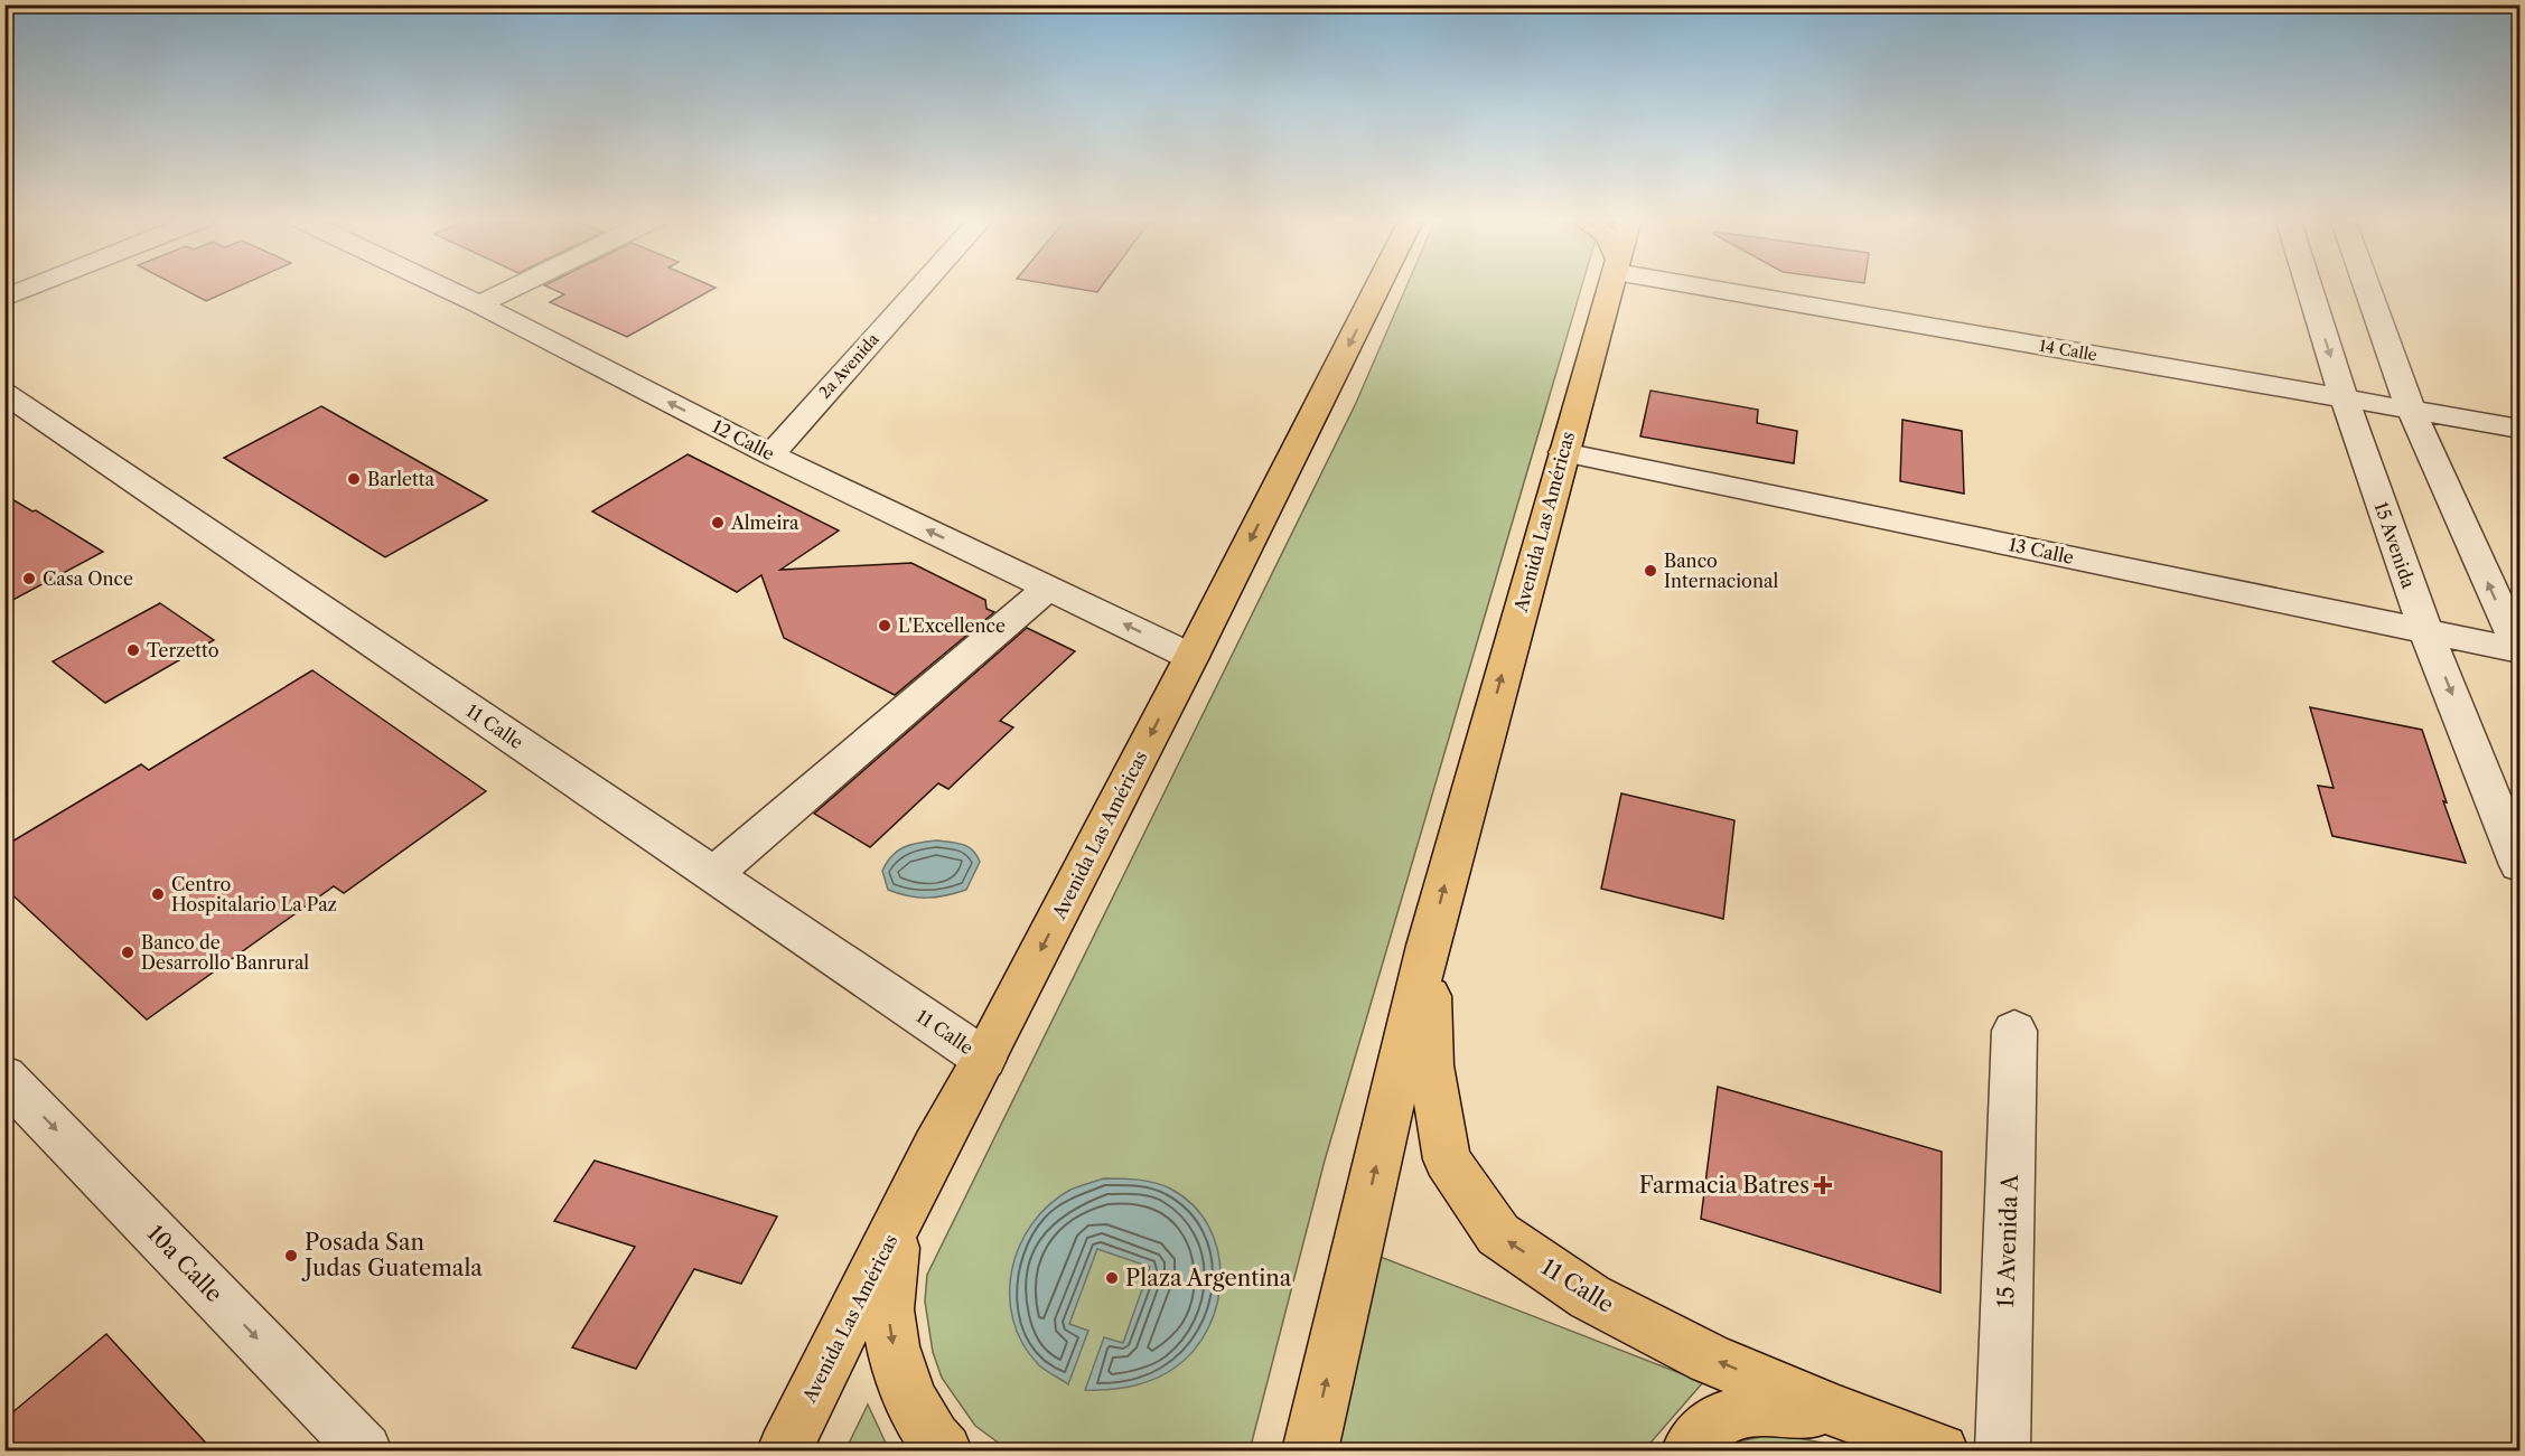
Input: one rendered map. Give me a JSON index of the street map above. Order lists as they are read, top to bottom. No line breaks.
{"streets":{"main road":["Avenida Las Américas","11 Calle"],"street":["14 Calle","2a Avenida","12 Calle","15 Avenida","13 Calle","15 Avenida A","10a Calle"]},"crossings":[["14 Calle","15 Avenida"],["2a Avenida","12 Calle"],["12 Calle","Avenida Las Américas"],["Avenida Las Américas","13 Calle"],["Avenida Las Américas","11 Calle"],["15 Avenida","13 Calle"]],"one_way":["12 Calle","10a Calle"],"places":{"other":["Barletta","Almeira","Banco Internacional","Casa Once","L'Excellence","Terzetto","Centro Hospitalario La Paz","Banco de Desarrollo Banrural","Posada San Judas Guatemala","Plaza Argentina"],"health":["Farmacia Batres"]}}
